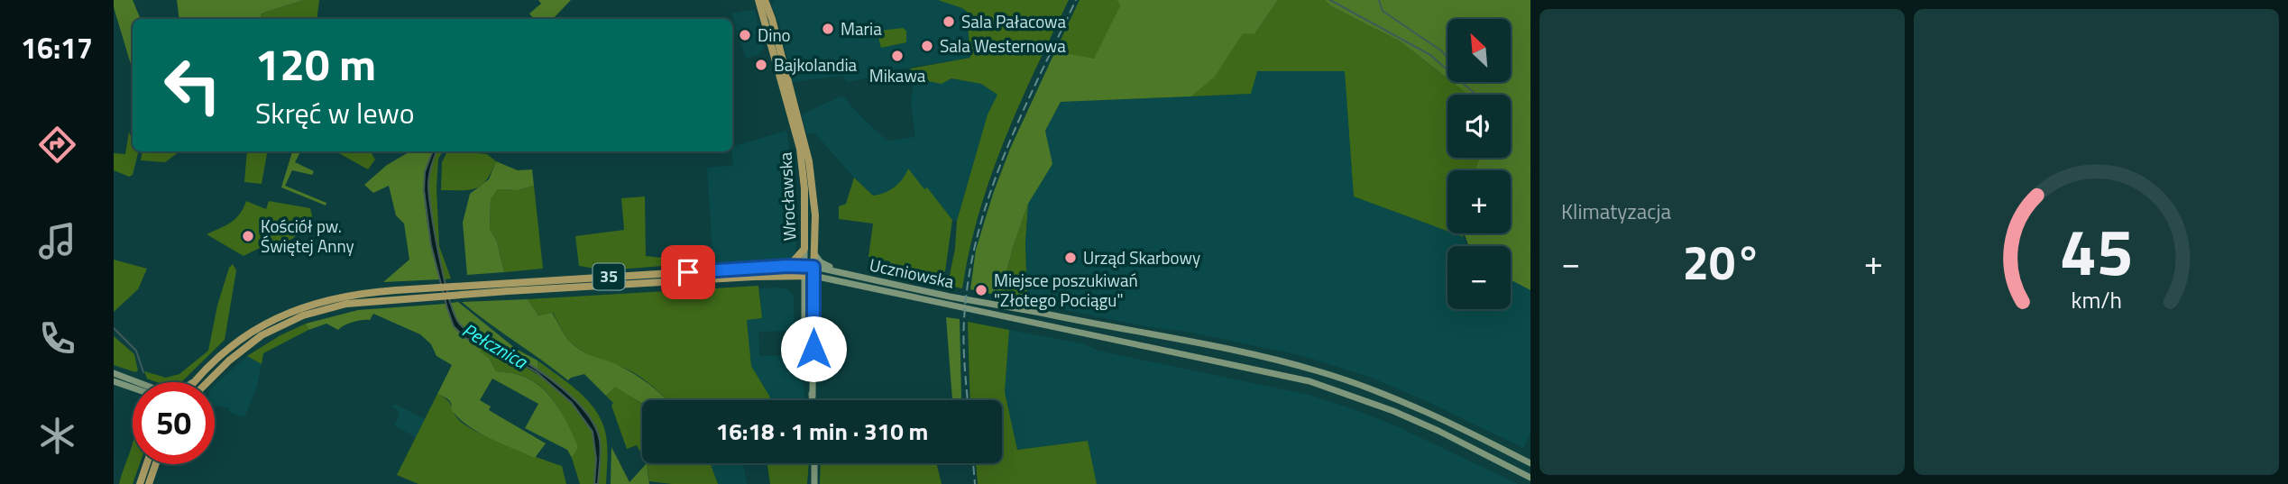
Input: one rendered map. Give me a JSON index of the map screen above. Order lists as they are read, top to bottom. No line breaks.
{"streets":{"main road":["Wrocławska","Uczniowska","35"]},"crossings":[["Wrocławska","Uczniowska"],["Wrocławska","35"],["Uczniowska","35"]],"water":["Pełcznica"],"places":["Sala Pałacowa","Maria","Dino","Sala Westernowa","Mikawa","Bajkolandia","Kościół pw. Świętej Anny","Urząd Skarbowy","Miejsce poszukiwań \"Złotego Pociągu\""],"north":"top left","page":{"tabs":"16:17","tile":"Klimatyzacja","map_buttons":["+","−"],"turn":["120 m","Skręć w lewo"],"heat":["−","20°","+"],"limit":"50","trip":"16:18 · 1 min · 310 m","gauge":["45","km/h"]}}
